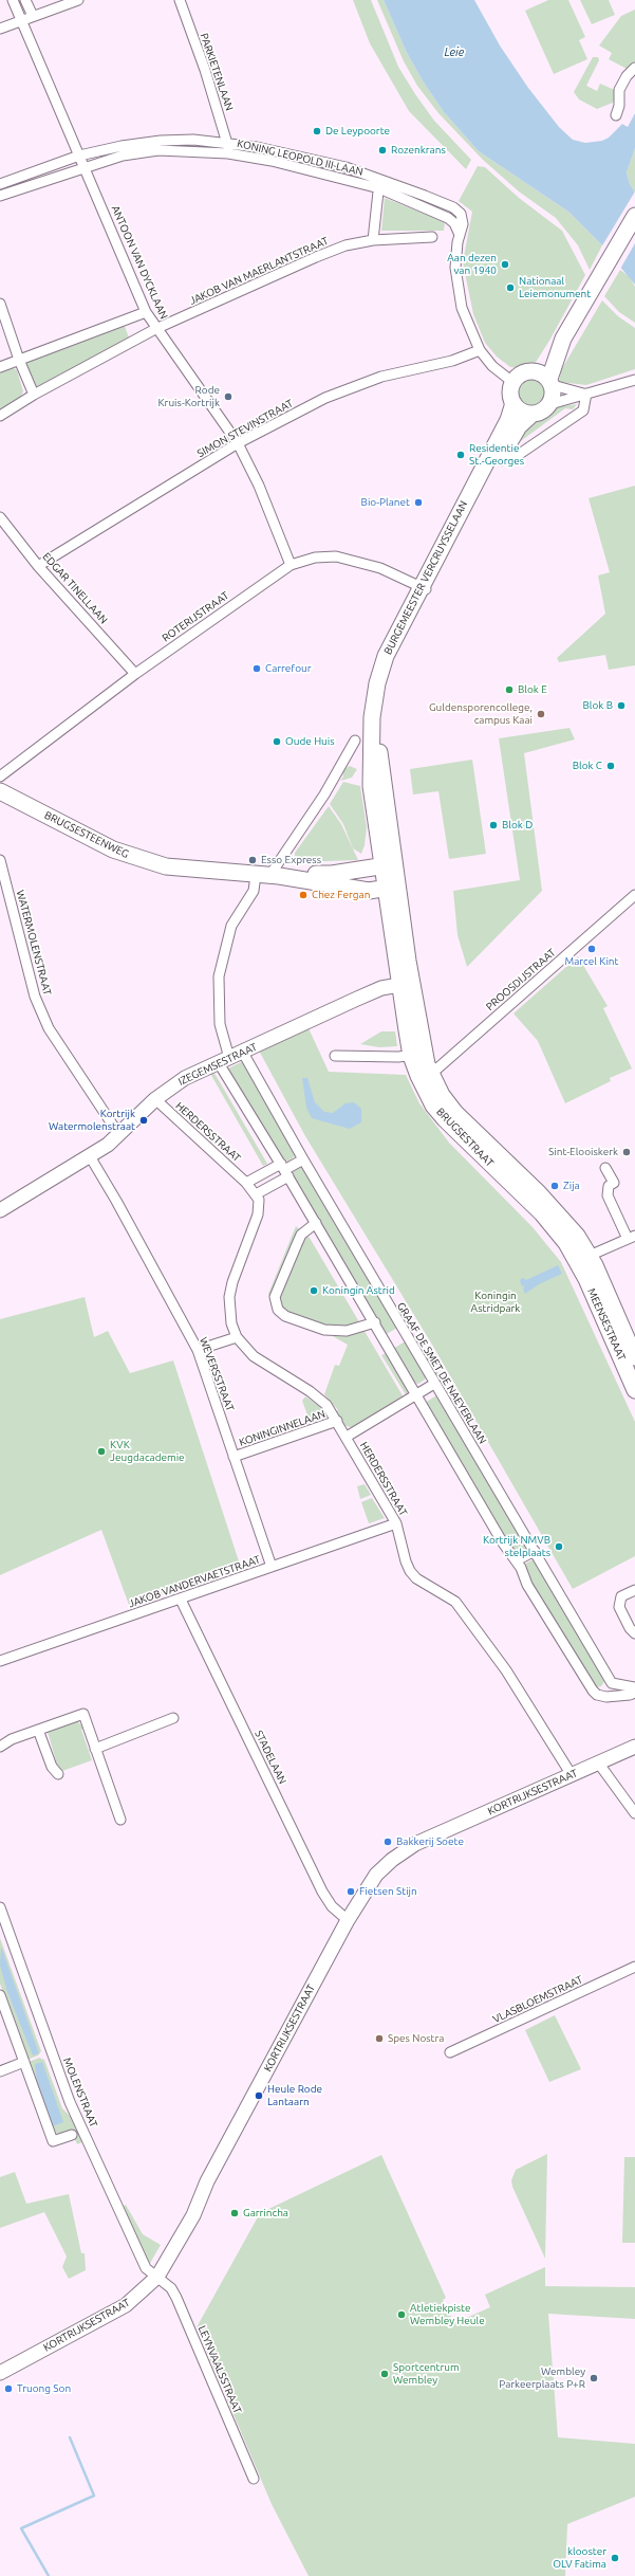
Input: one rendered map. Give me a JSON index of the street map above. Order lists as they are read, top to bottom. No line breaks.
{"streets":{"main road":["BURGEMEESTER VERCRUYSSELAAN","BRUGSESTEENWEG","BRUGSESTRAAT","MEENSESTRAAT"],"street":["PARKIETENLAAN","KONING LEOPOLD III-LAAN","ANTOON VAN DYCKLAAN","JAKOB VAN MAERLANTSTRAAT","SIMON STEVINSTRAAT","EDGAR TINELLAAN","ROTERIJSTRAAT","WATERMOLENSTRAAT","PROOSDIJSTRAAT","IZEGEMSESTRAAT","HERDERSSTRAAT","GRAAF DE SMET DE NAEYERLAAN","WEVERSSTRAAT","KONINGINNELAAN","JAKOB VANDERVAETSTRAAT","STADELAAN","KORTRIJKSESTRAAT","VLASBLOEMSTRAAT","MOLENSTRAAT","LEYNVAALSSTRAAT"]},"crossings":[["PARKIETENLAAN","KONING LEOPOLD III-LAAN"],["KONING LEOPOLD III-LAAN","ANTOON VAN DYCKLAAN"],["ANTOON VAN DYCKLAAN","JAKOB VAN MAERLANTSTRAAT"],["ANTOON VAN DYCKLAAN","SIMON STEVINSTRAAT"],["ANTOON VAN DYCKLAAN","ROTERIJSTRAAT"],["SIMON STEVINSTRAAT","EDGAR TINELLAAN"],["BURGEMEESTER VERCRUYSSELAAN","ROTERIJSTRAAT"],["BURGEMEESTER VERCRUYSSELAAN","BRUGSESTEENWEG"],["BURGEMEESTER VERCRUYSSELAAN","BRUGSESTRAAT"],["EDGAR TINELLAAN","ROTERIJSTRAAT"],["BRUGSESTEENWEG","BRUGSESTRAAT"],["WATERMOLENSTRAAT","IZEGEMSESTRAAT"],["PROOSDIJSTRAAT","BRUGSESTRAAT"],["IZEGEMSESTRAAT","HERDERSSTRAAT"],["IZEGEMSESTRAAT","BRUGSESTRAAT"],["IZEGEMSESTRAAT","GRAAF DE SMET DE NAEYERLAAN"],["IZEGEMSESTRAAT","WEVERSSTRAAT"],["HERDERSSTRAAT","KONINGINNELAAN"],["HERDERSSTRAAT","JAKOB VANDERVAETSTRAAT"],["HERDERSSTRAAT","KORTRIJKSESTRAAT"],["BRUGSESTRAAT","MEENSESTRAAT"],["WEVERSSTRAAT","KONINGINNELAAN"],["WEVERSSTRAAT","JAKOB VANDERVAETSTRAAT"],["JAKOB VANDERVAETSTRAAT","STADELAAN"],["STADELAAN","KORTRIJKSESTRAAT"],["KORTRIJKSESTRAAT","MOLENSTRAAT"],["KORTRIJKSESTRAAT","LEYNVAALSSTRAAT"],["MOLENSTRAAT","LEYNVAALSSTRAAT"]],"water":["Leie"],"parks":["Koningin Astridpark"],"places":["De Leypoorte","Rozenkrans","Aan dezen van 1940","Nationaal Leiemonument","Rode Kruis-Kortrijk","Residentie St.-Georges","Bio-Planet","Carrefour","Blok E","Blok B","Guldensporencollege, campus Kaai","Oude Huis","Blok C","Blok D","Esso Express","Chez Fergan","Marcel Kint","Kortrijk Watermolenstraat","Sint-Elooiskerk","Zija","Koningin Astrid","KVK Jeugdacademie","Kortrijk NMVB stelplaats","Bakkerij Soete","Fietsen Stijn","Spes Nostra","Heule Rode Lantaarn","Garrincha","Atletiekpiste Wembley Heule","Sportcentrum Wembley","Wembley Parkeerplaats P+R","Truong Son","klooster OLV Fatima"]}
